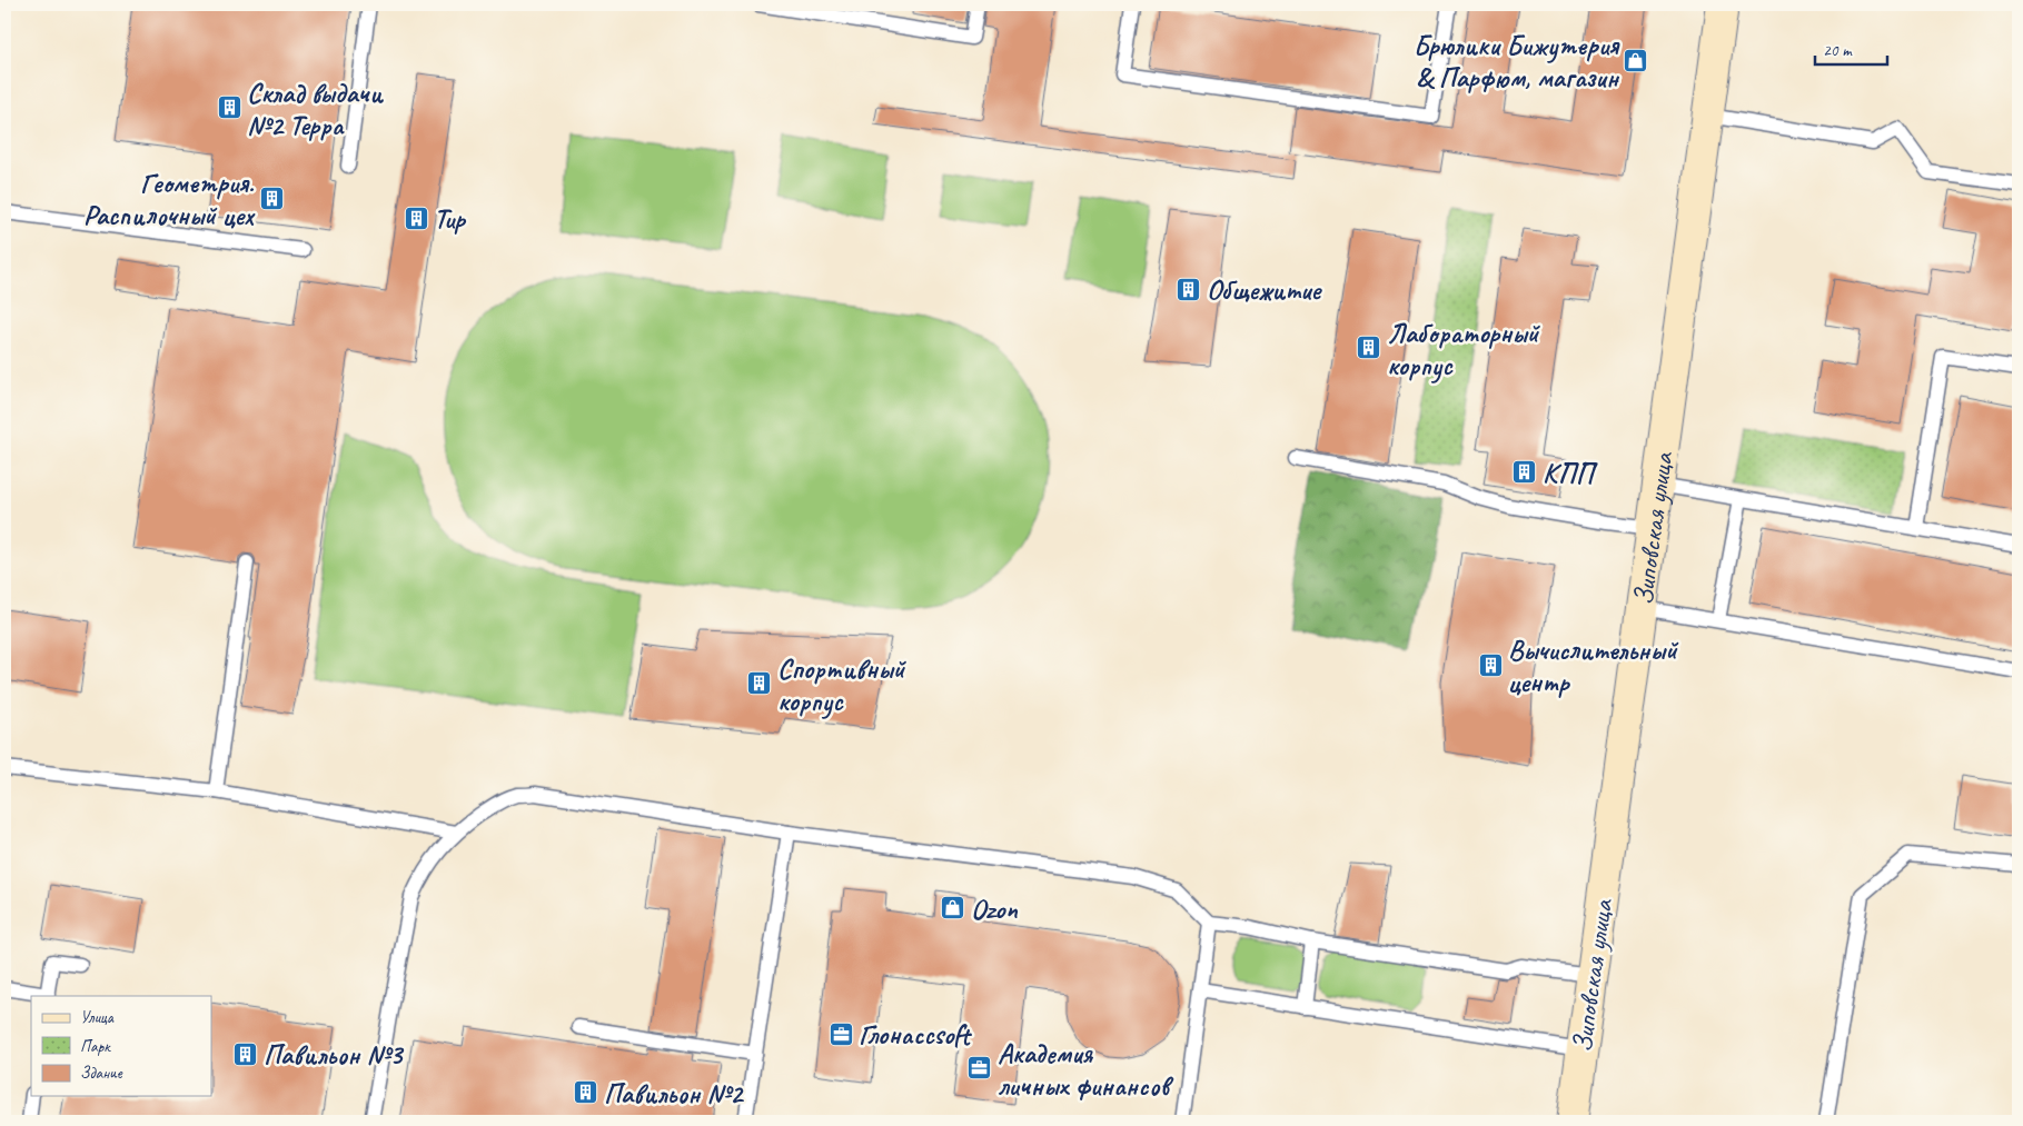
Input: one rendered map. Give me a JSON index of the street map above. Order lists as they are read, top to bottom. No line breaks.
{"streets":{"street":["Зиповская улица"]},"places":{"shop":["Брюлики Бижутерия & Парфюм, магазин","Ozon"],"building":["Склад выдачи №2 Терра","Геометрия. Распилочный цех","Тир","Общежитие","Лабораторный корпус","КПП","Вычислительный центр","Спортивный корпус","Павильон №3","Павильон №2"],"office":["Глонассsoft","Академия личных финансов"]},"legend":["Улица","Парк","Здание"],"scale_bar":"20 m"}
